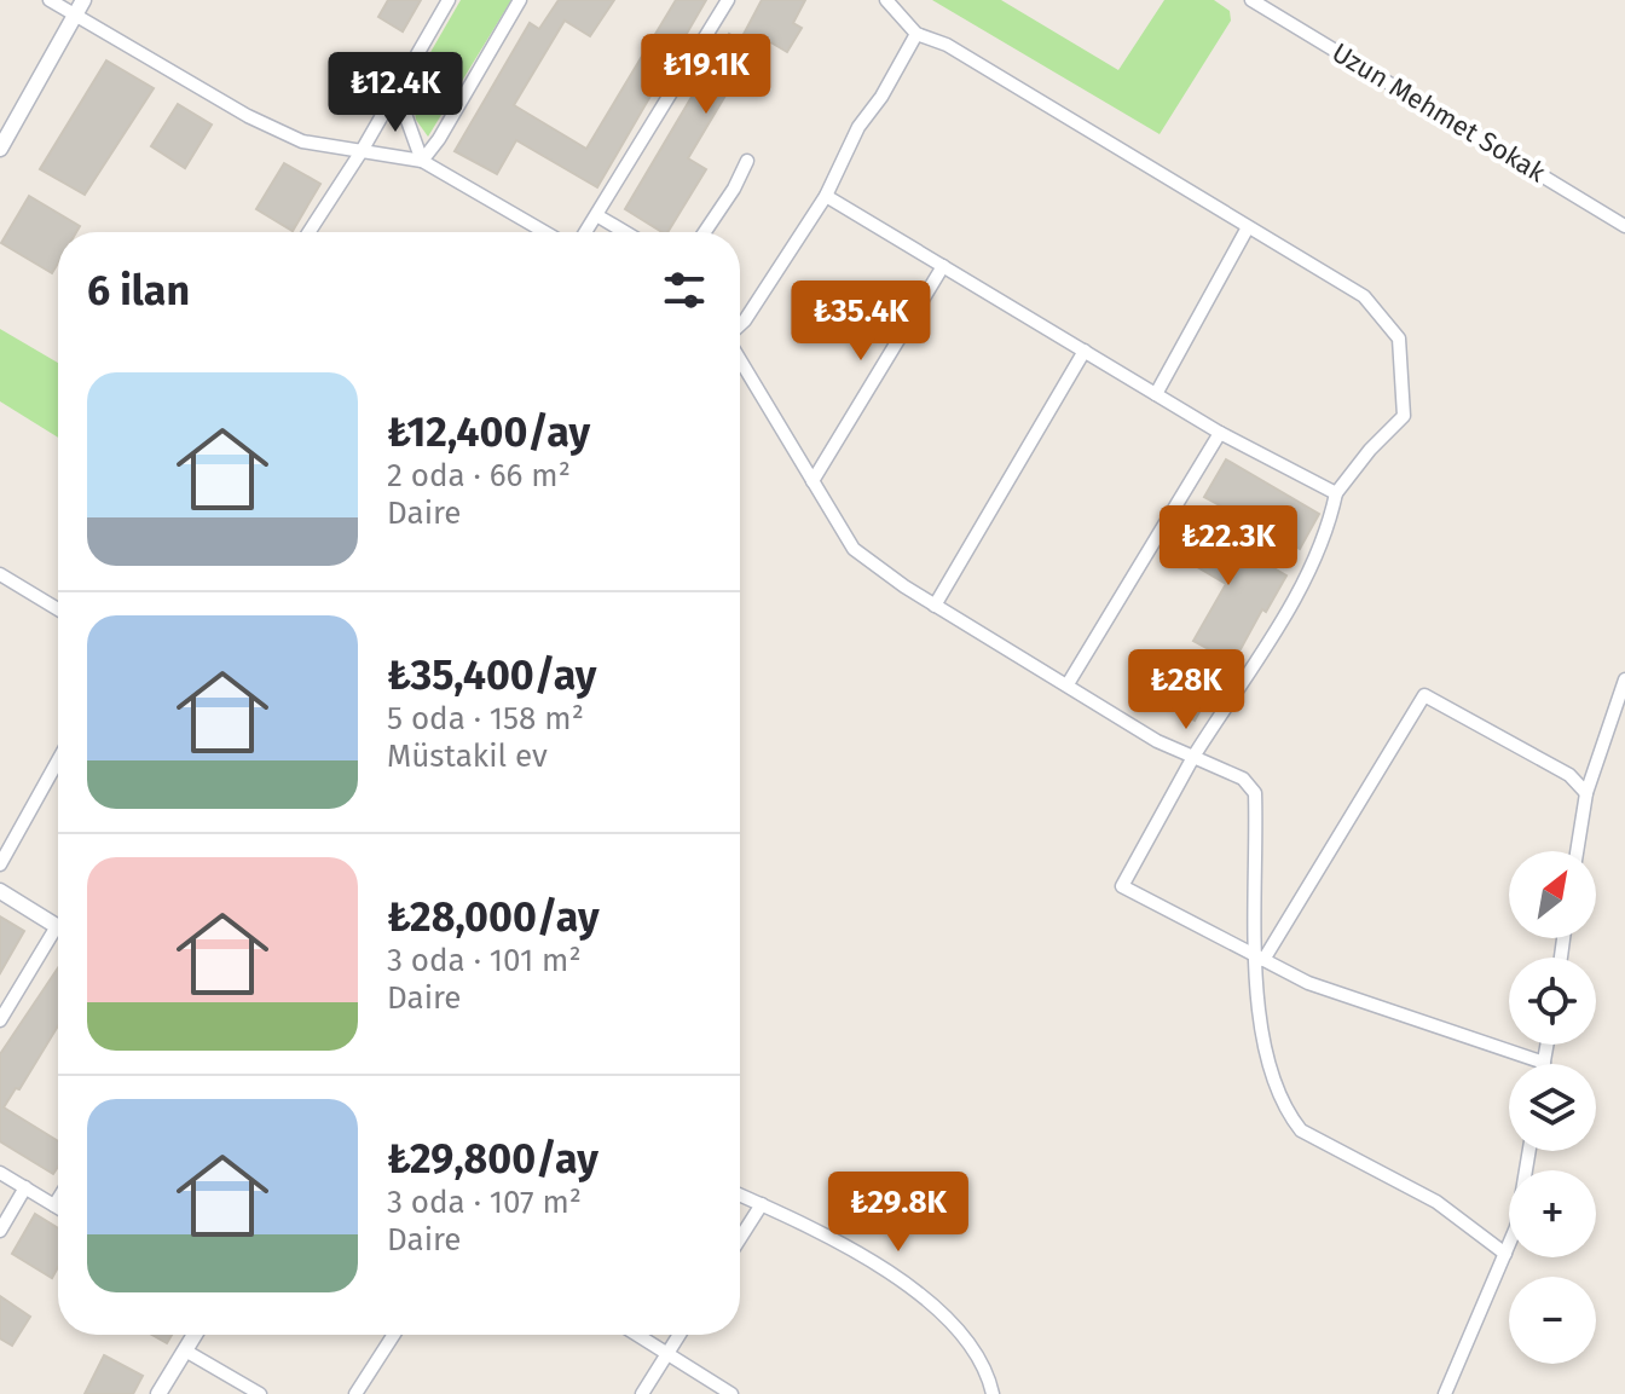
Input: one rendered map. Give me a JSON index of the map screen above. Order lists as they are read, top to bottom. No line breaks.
{"streets":{"street":["Uzun Mehmet Sokak"]},"north":"top right","page":{"price":["₺19.1K","₺12.4K","₺35.4K","₺22.3K","₺28K","₺29.8K"],"heading":"6 ilan","list":[{"name":"₺12,400/ay","note":"2 oda · 66 m² · Daire"},{"name":"₺35,400/ay","note":"5 oda · 158 m² · Müstakil ev"},{"name":"₺28,000/ay","note":"3 oda · 101 m² · Daire"},{"name":"₺29,800/ay","note":"3 oda · 107 m² · Daire"}],"map_buttons":["+","−"]}}
